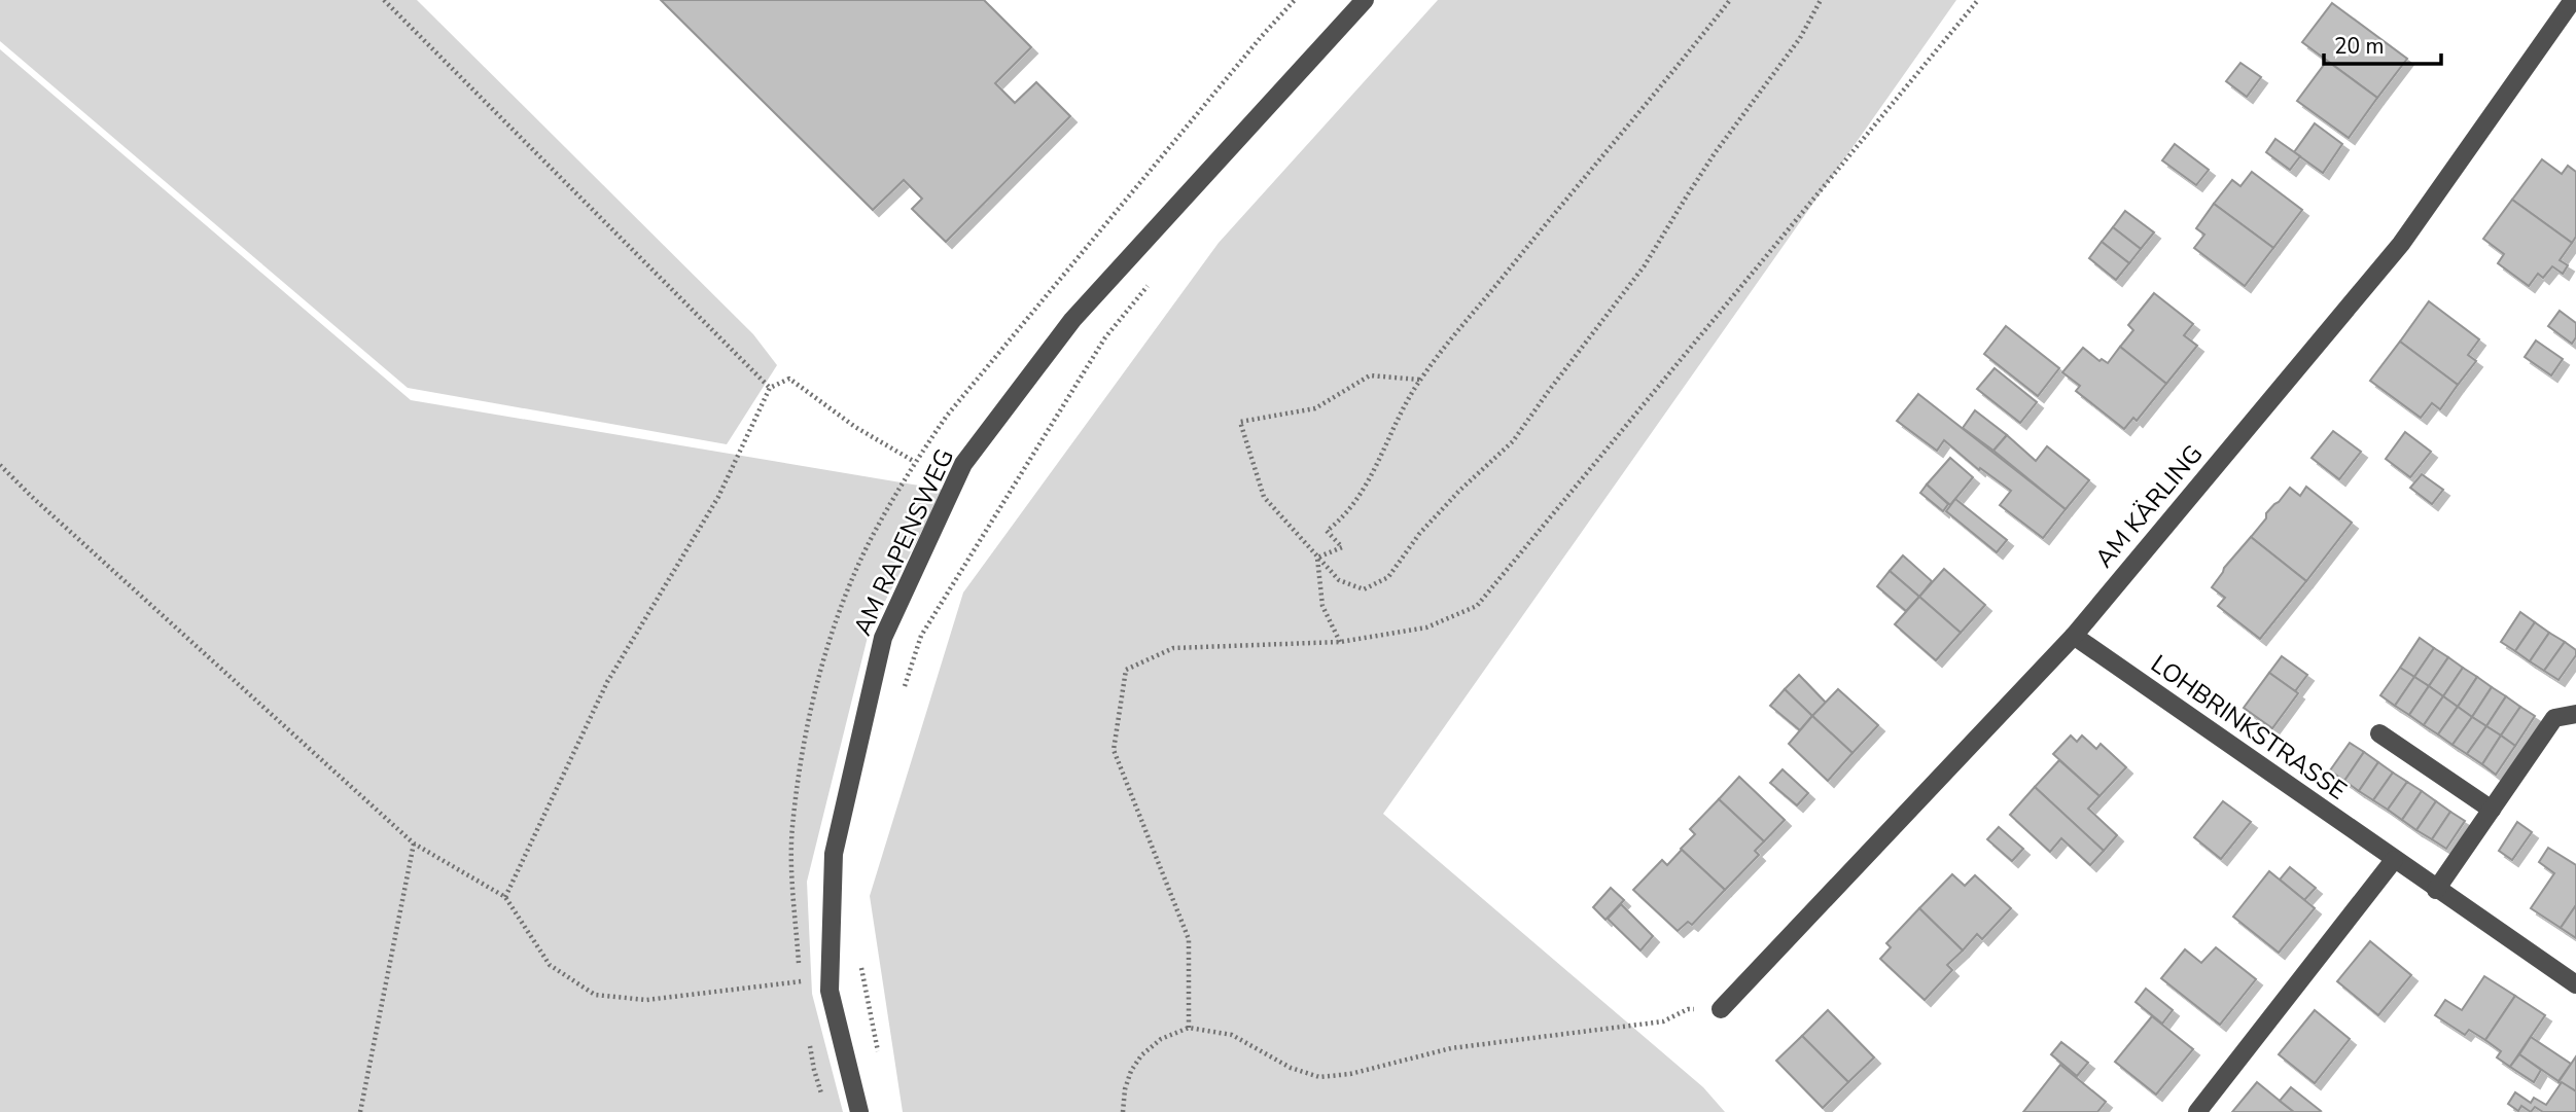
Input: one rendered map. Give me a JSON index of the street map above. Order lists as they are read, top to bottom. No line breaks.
{"streets":{"street":["AM KÄRLING","AM RAPENSWEG","LOHBRINKSTRASSE"]},"crossings":[["AM KÄRLING","LOHBRINKSTRASSE"]],"scale_bar":"20 m"}
